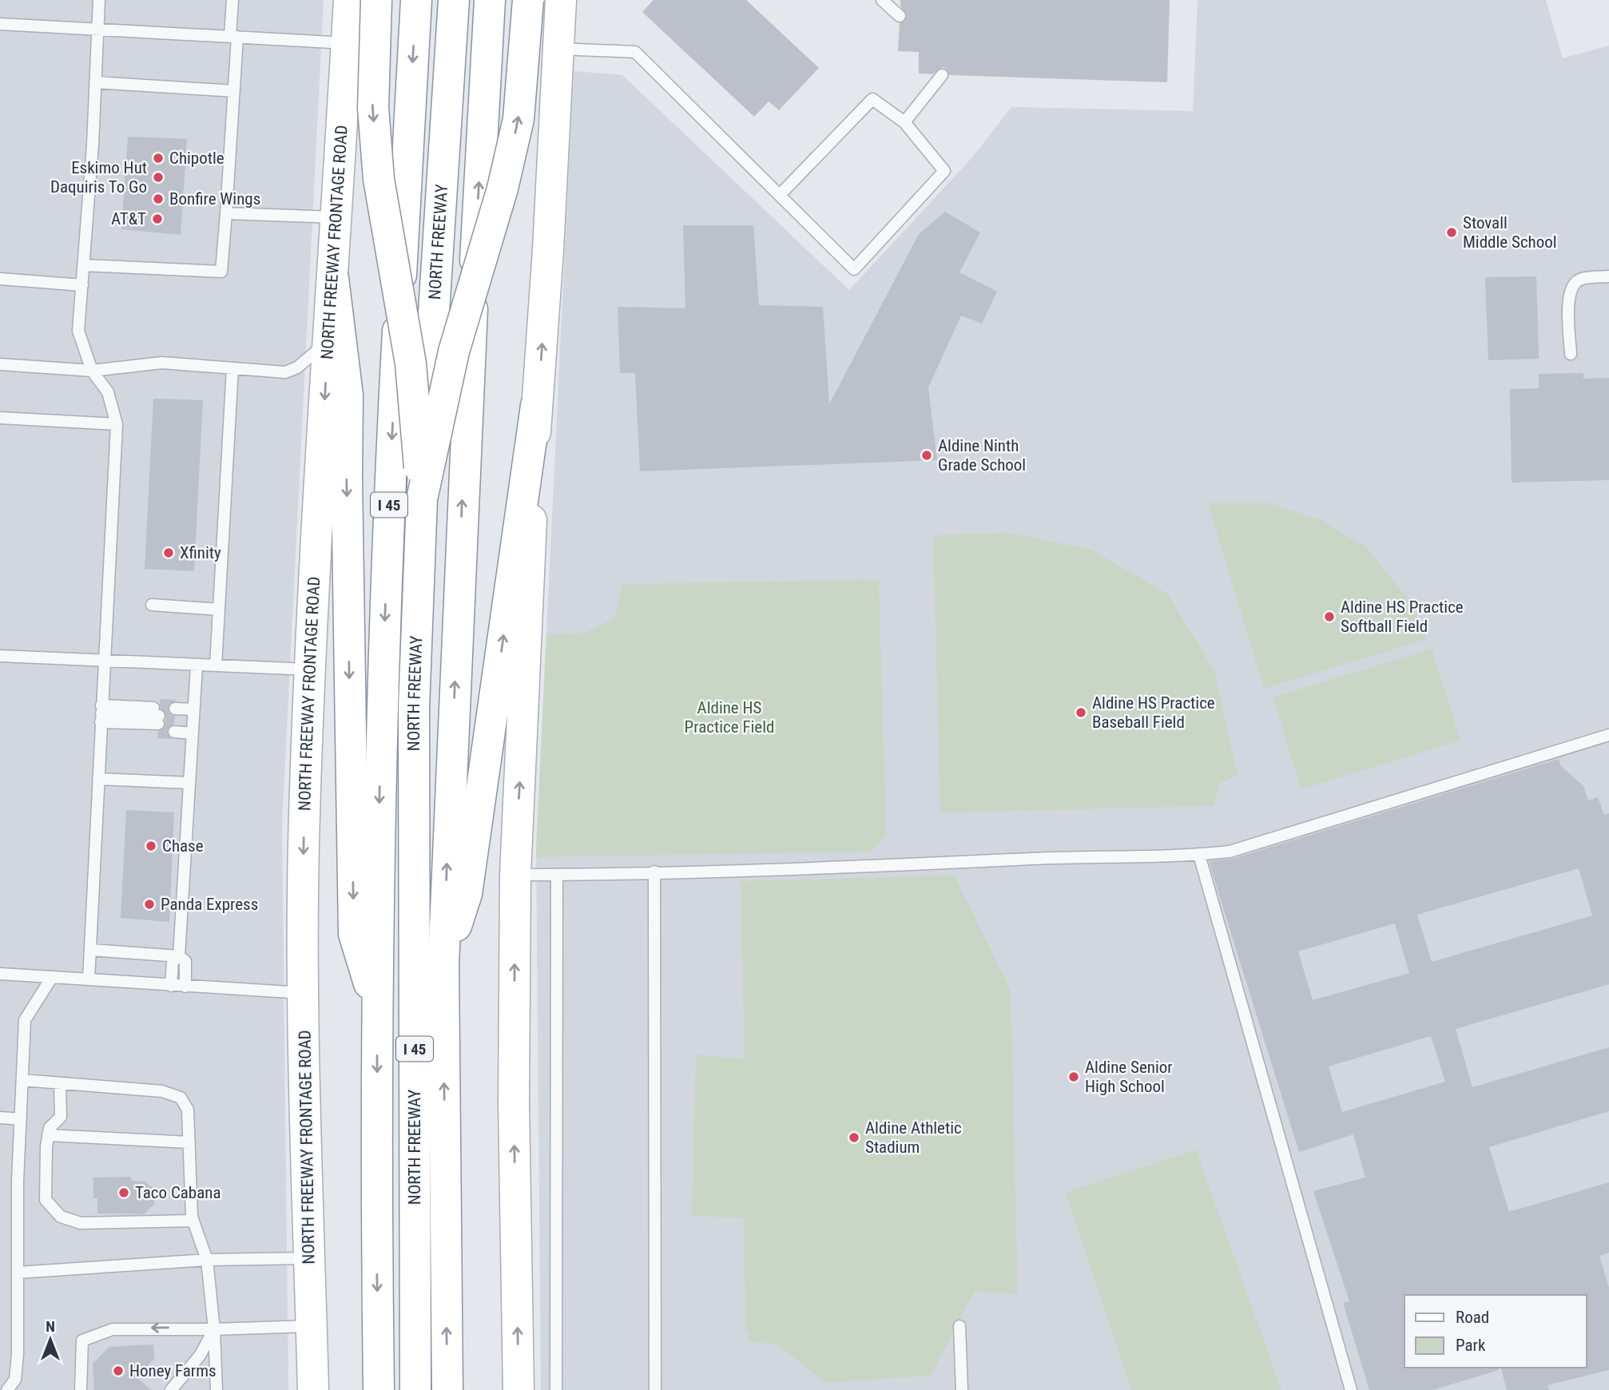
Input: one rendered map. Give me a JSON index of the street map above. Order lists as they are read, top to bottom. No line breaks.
{"streets":{"main road":["NORTH FREEWAY FRONTAGE ROAD","NORTH FREEWAY","I 45"]},"parks":["Aldine HS Practice Field"],"places":["Chipotle","Eskimo Hut Daquiris To Go","Bonfire Wings","AT&T","Stovall Middle School","Aldine Ninth Grade School","Xfinity","Aldine HS Practice Softball Field","Aldine HS Practice Baseball Field","Chase","Panda Express","Aldine Senior High School","Aldine Athletic Stadium","Taco Cabana","Honey Farms"],"legend":["Road","Park"],"north":"top"}
